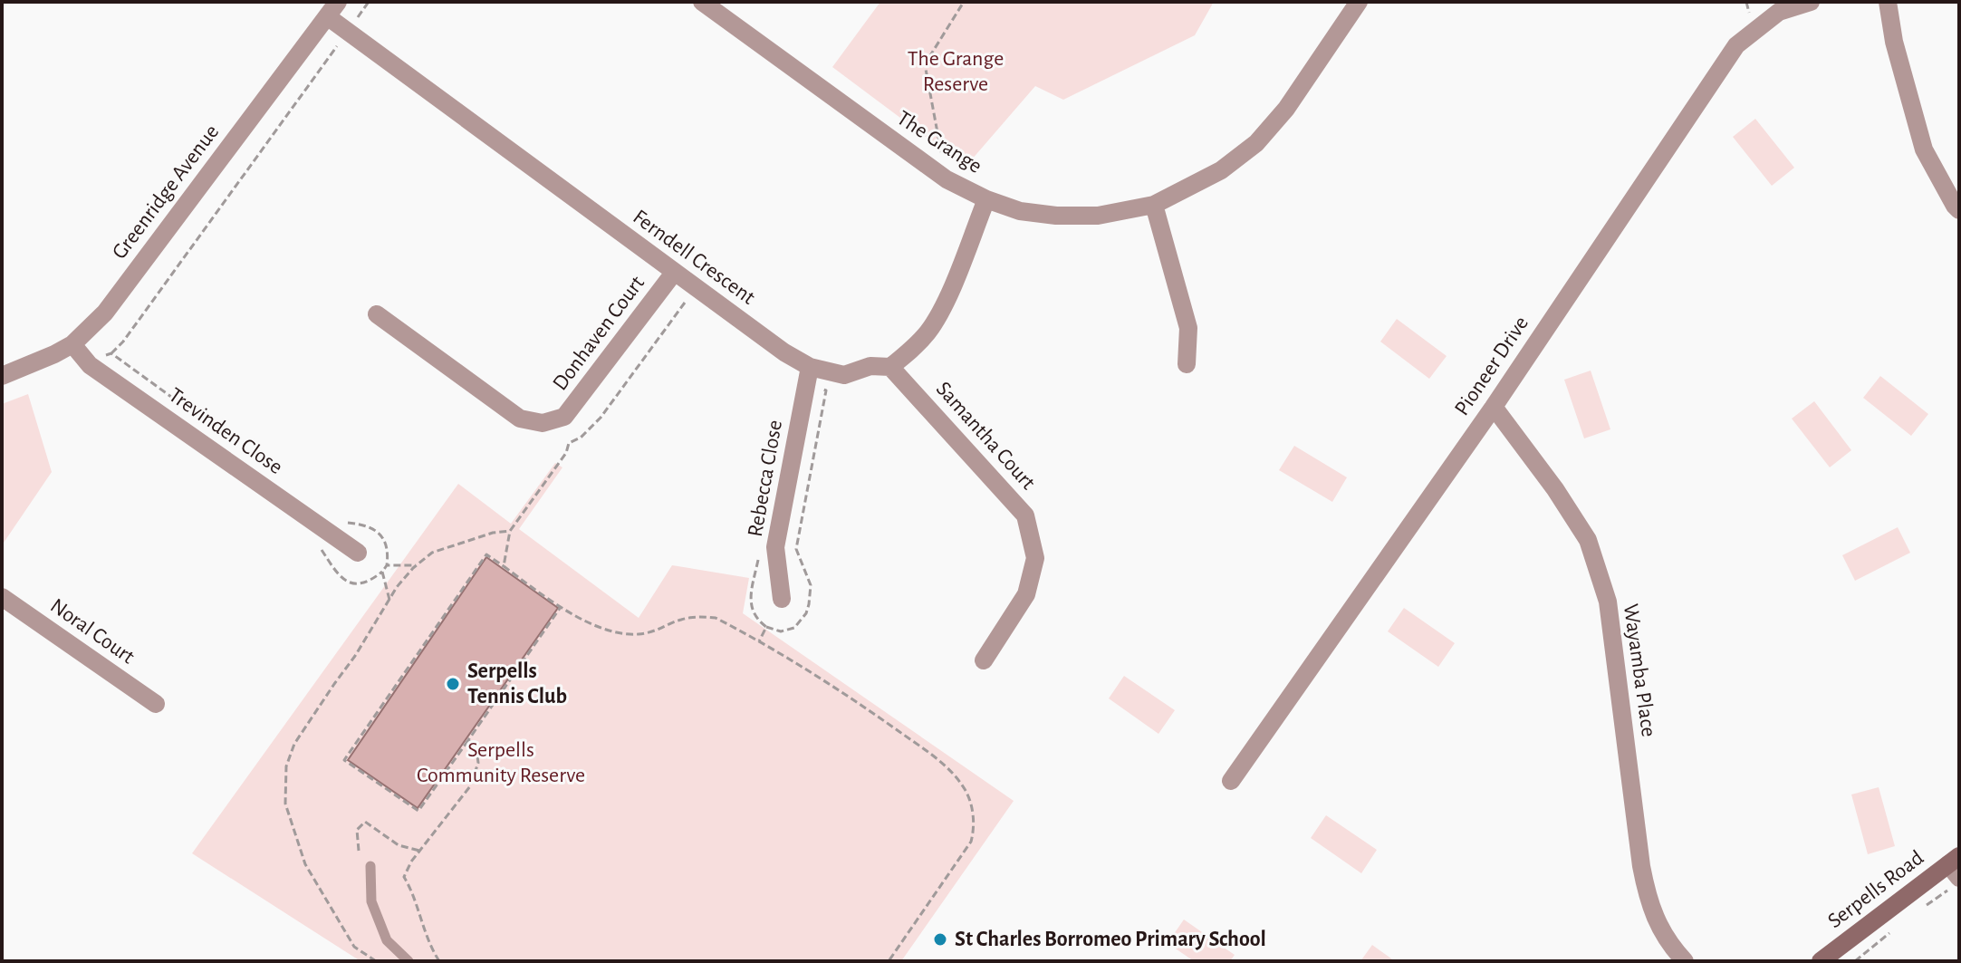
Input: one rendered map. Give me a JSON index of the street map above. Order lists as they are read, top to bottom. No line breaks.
{"streets":{"street":["The Grange","Greenridge Avenue","Ferndell Crescent","Donhaven Court","Pioneer Drive","Trevinden Close","Samantha Court","Rebecca Close","Noral Court","Wayamba Place","Serpells Road"]},"crossings":[["Greenridge Avenue","Ferndell Crescent"],["Greenridge Avenue","Trevinden Close"],["Ferndell Crescent","Donhaven Court"],["Ferndell Crescent","Samantha Court"],["Ferndell Crescent","Rebecca Close"],["Pioneer Drive","Wayamba Place"]],"parks":["The Grange Reserve","Serpells Community Reserve"],"places":["Serpells Tennis Club","St Charles Borromeo Primary School"]}
